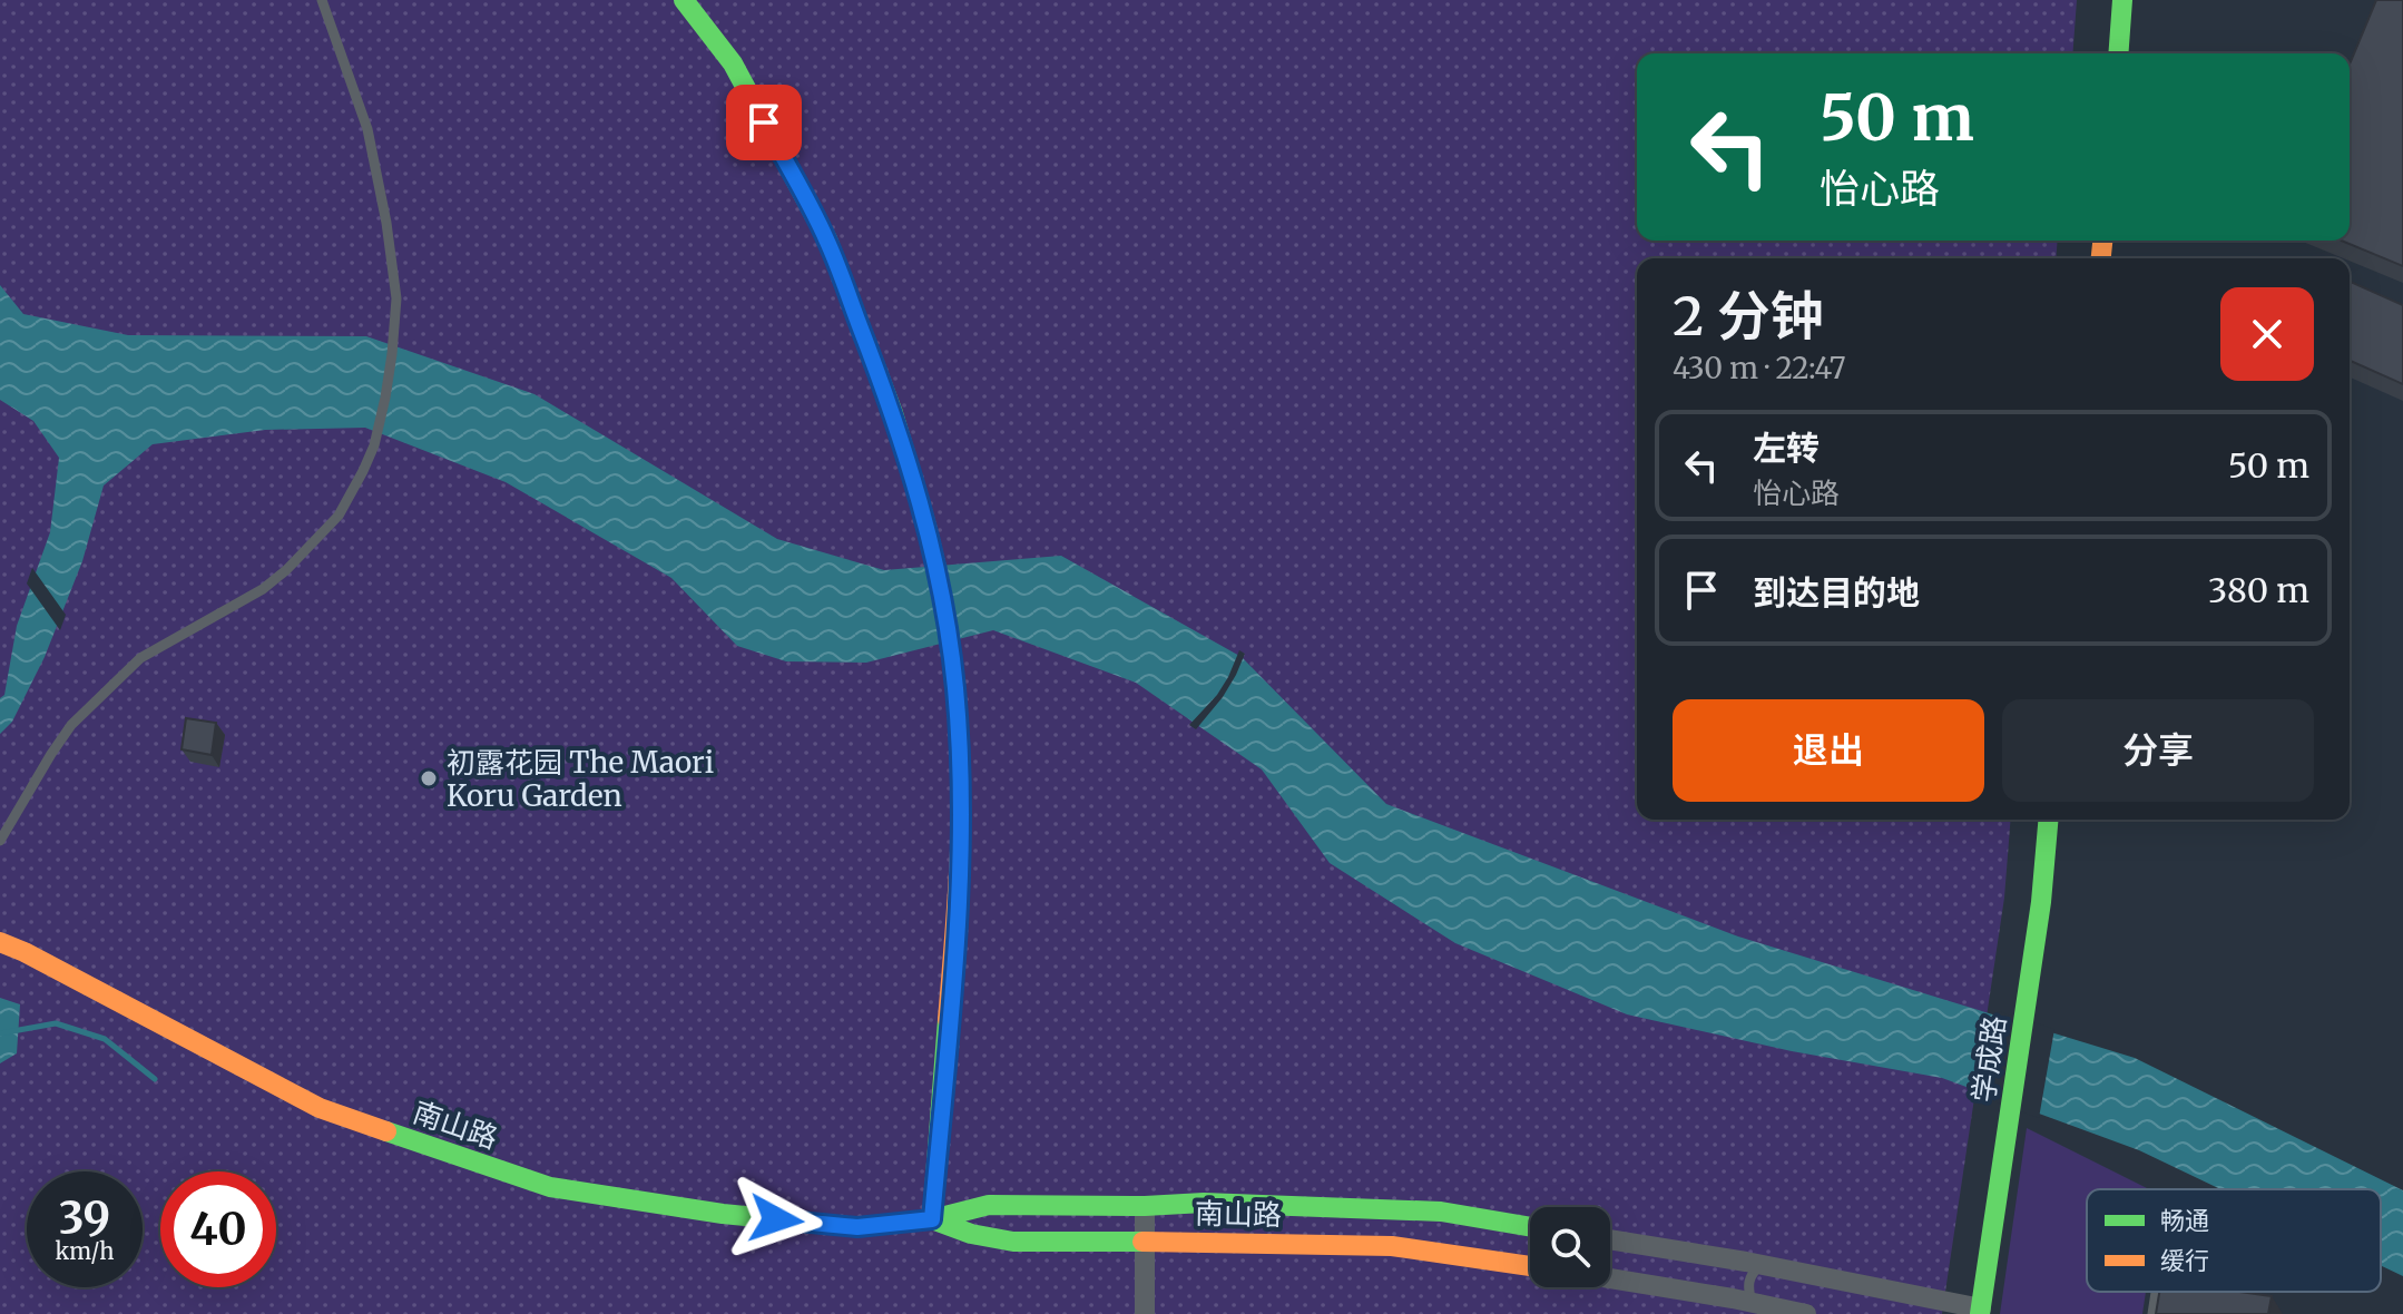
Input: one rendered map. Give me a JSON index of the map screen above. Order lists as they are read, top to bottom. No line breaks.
{"streets":{"street":["学成路","南山路"]},"places":["初露花园 The Maori Koru Garden"],"legend":["畅通","缓行"],"page":{"turn":["50 m","怡心路"],"heading":["2 分钟","430 m · 22:47"],"list":[{"name":"左转","note":"怡心路","value":"50 m"},{"name":"到达目的地","value":"380 m"}],"buttons":["退出","分享"],"speed":"39 km/h","limit":"40"}}
